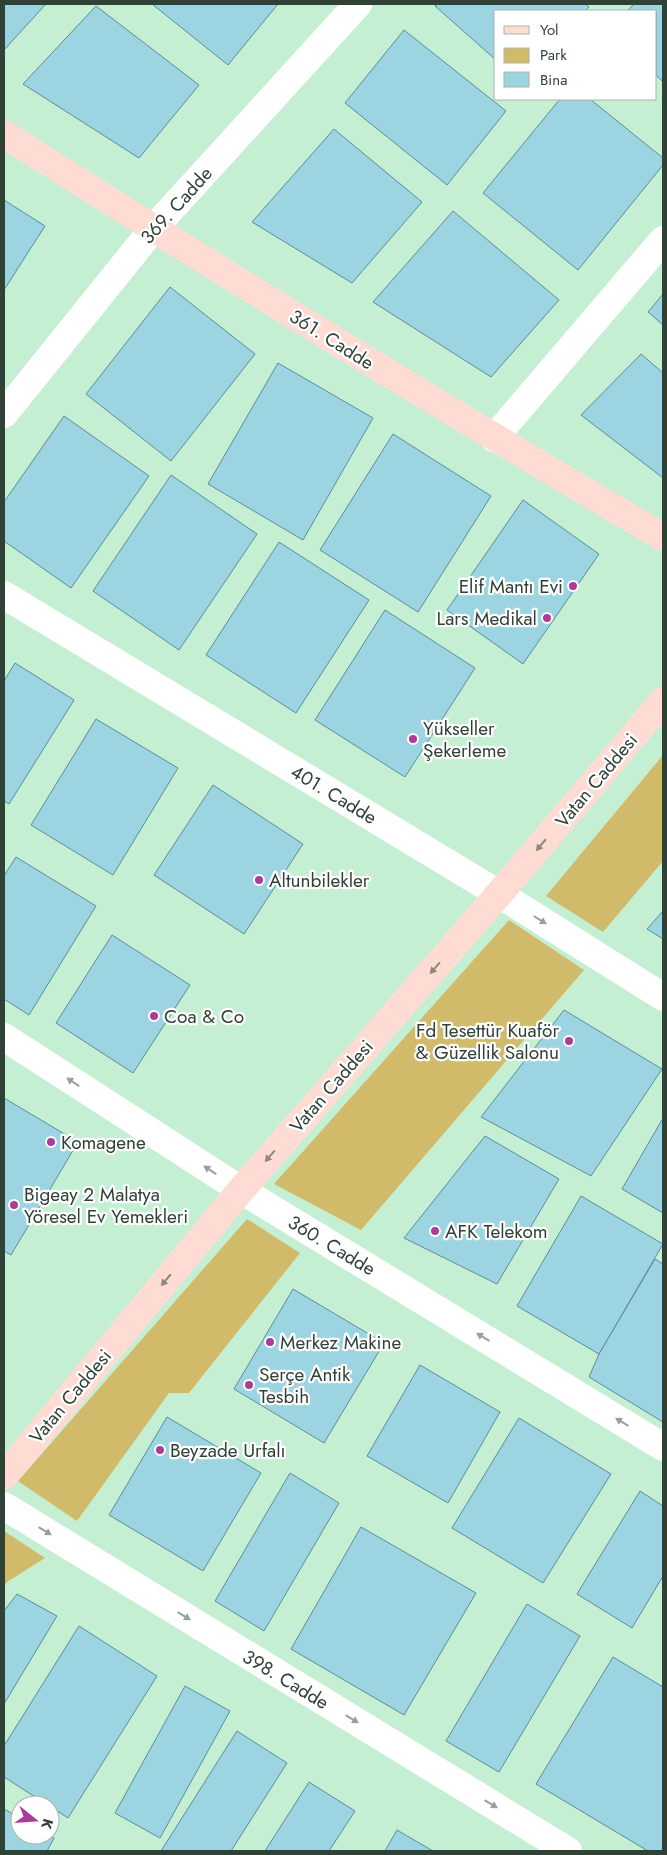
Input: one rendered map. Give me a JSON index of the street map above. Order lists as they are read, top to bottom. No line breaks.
{"streets":{"main road":["361. Cadde","Vatan Caddesi"],"street":["369. Cadde","401. Cadde","360. Cadde","398. Cadde"]},"crossings":[["369. Cadde","361. Cadde"],["Vatan Caddesi","401. Cadde"],["Vatan Caddesi","360. Cadde"]],"one_way":["Vatan Caddesi","360. Cadde","398. Cadde"],"places":["Elif Mantı Evi","Lars Medikal","Yükseller Şekerleme","Altunbilekler","Coa & Co","Fd Tesettür Kuaför & Güzellik Salonu","Komagene","Bigeay 2 Malatya Yöresel Ev Yemekleri","AFK Telekom","Merkez Makine","Serçe Antik Tesbih","Beyzade Urfalı"],"legend":["Yol","Park","Bina"],"north":"right"}
